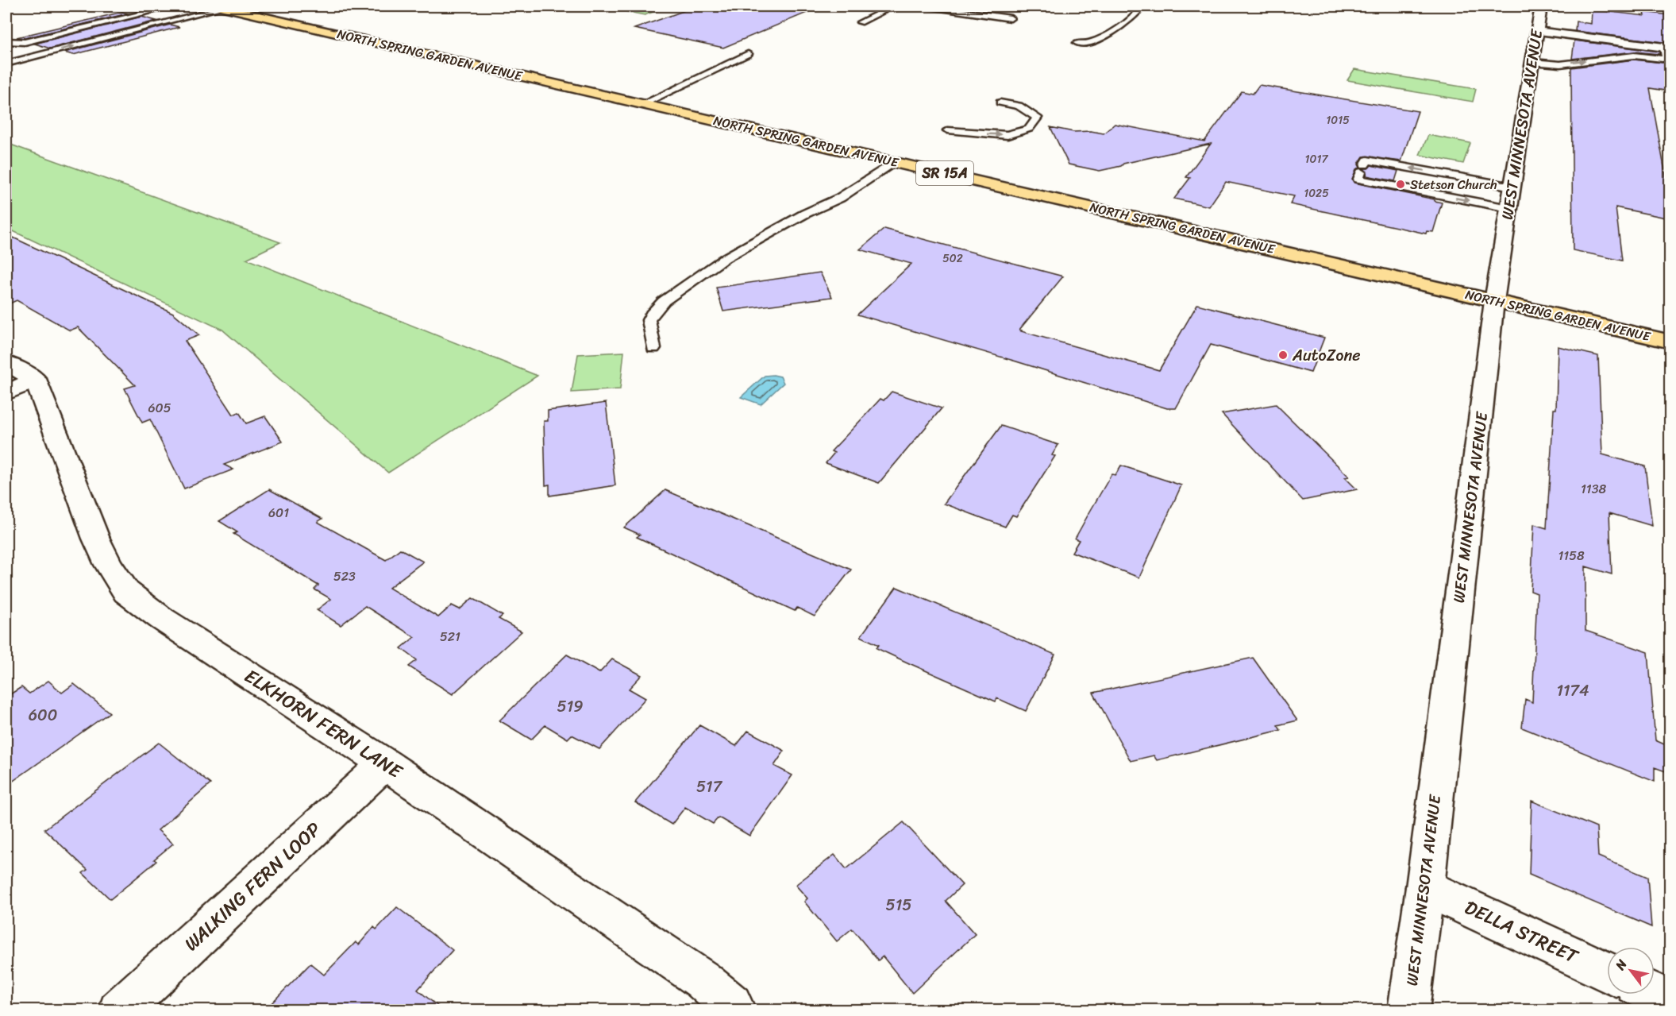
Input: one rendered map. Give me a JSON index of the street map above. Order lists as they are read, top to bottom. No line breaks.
{"streets":{"highway":["NORTH SPRING GARDEN AVENUE","SR 15A"],"street":["WEST MINNESOTA AVENUE","ELKHORN FERN LANE","WALKING FERN LOOP","DELLA STREET"]},"crossings":[["NORTH SPRING GARDEN AVENUE","WEST MINNESOTA AVENUE"],["WEST MINNESOTA AVENUE","DELLA STREET"],["ELKHORN FERN LANE","WALKING FERN LOOP"]],"places":["Stetson Church","AutoZone"],"house_numbers":["1015","1017","1025","502","605","1138","601","1158","523","521","1174","519","600","517","515"],"north":"top left"}
